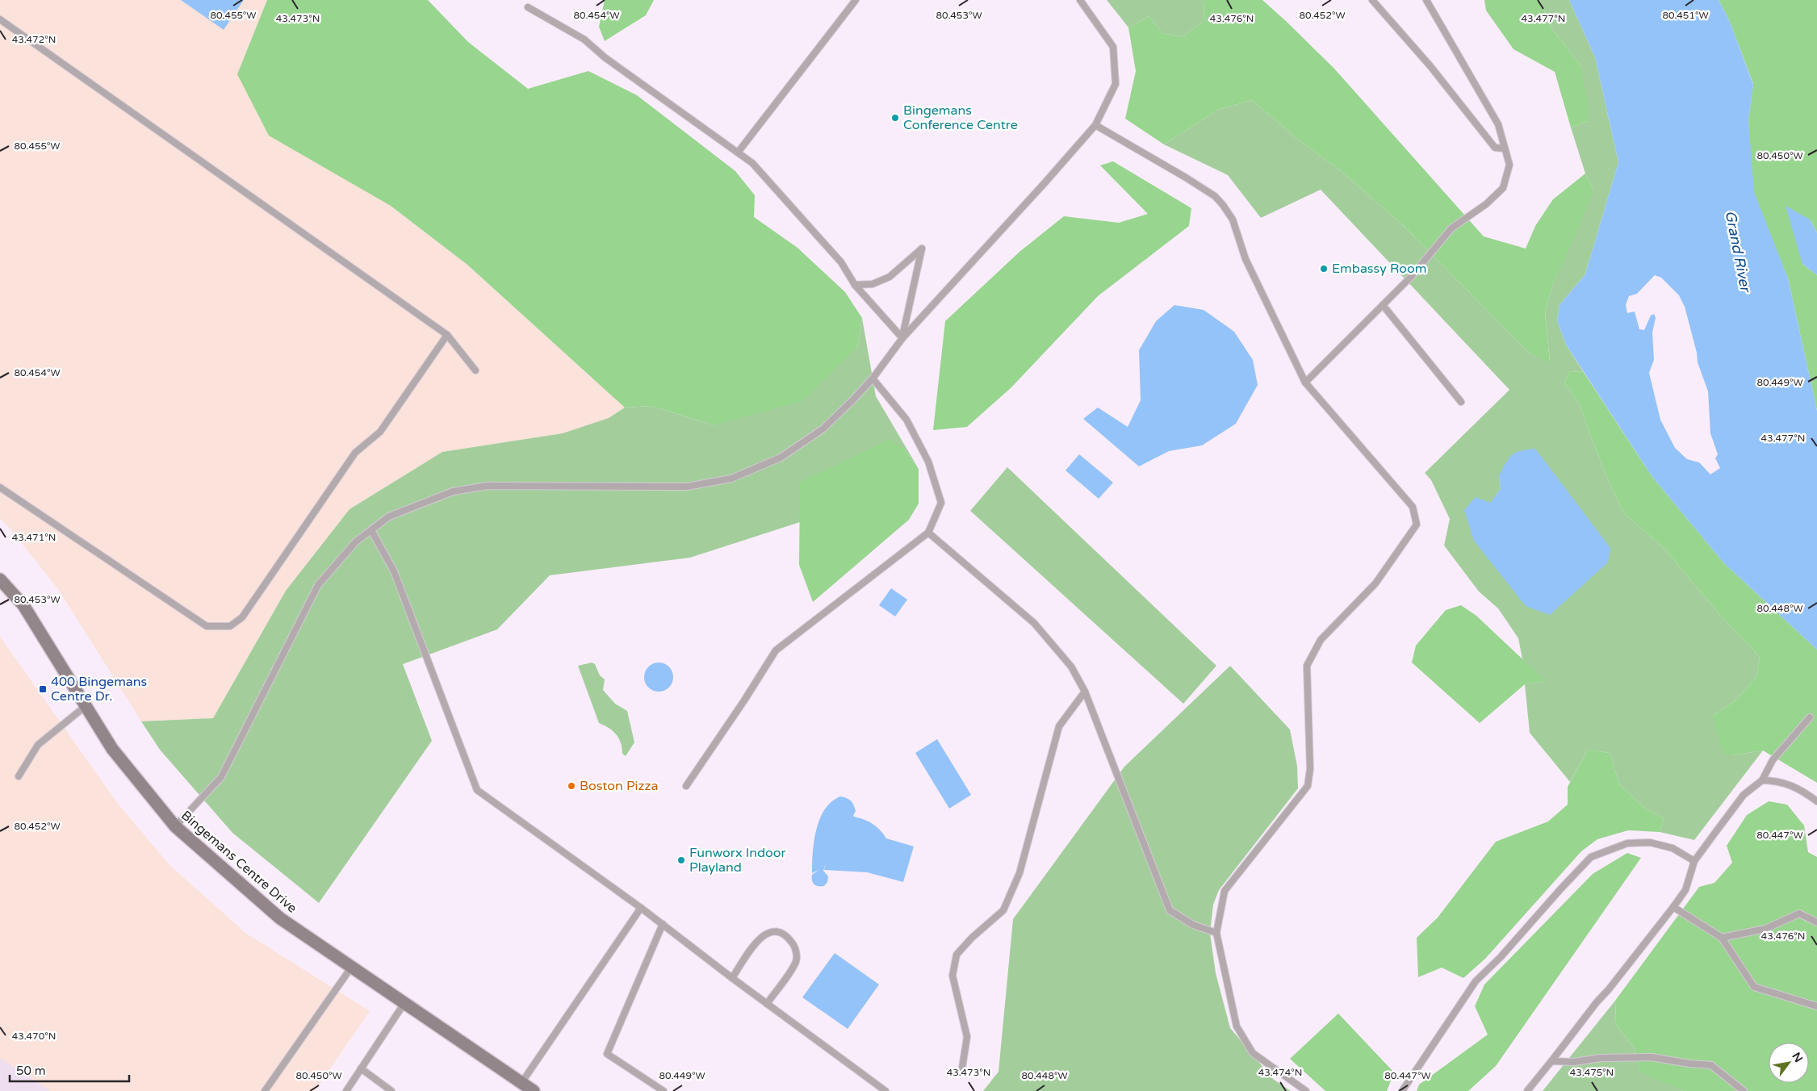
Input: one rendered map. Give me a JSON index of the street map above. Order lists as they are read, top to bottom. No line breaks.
{"streets":{"main road":["Bingemans Centre Drive"]},"water":["Grand River"],"places":{"other":["Bingemans Conference Centre","Embassy Room","Boston Pizza","Funworx Indoor Playland"],"transit":["400 Bingemans Centre Dr."]},"scale_bar":"50 m","north":"top right","coordinates":["80.454°W","80.453°W","80.452°W","80.451°W","80.455°W","43.473°N","43.476°N","43.477°N","43.472°N","80.450°W","80.449°W","43.471°N","80.448°W","80.447°W","43.470°N","43.474°N","43.475°N"]}
